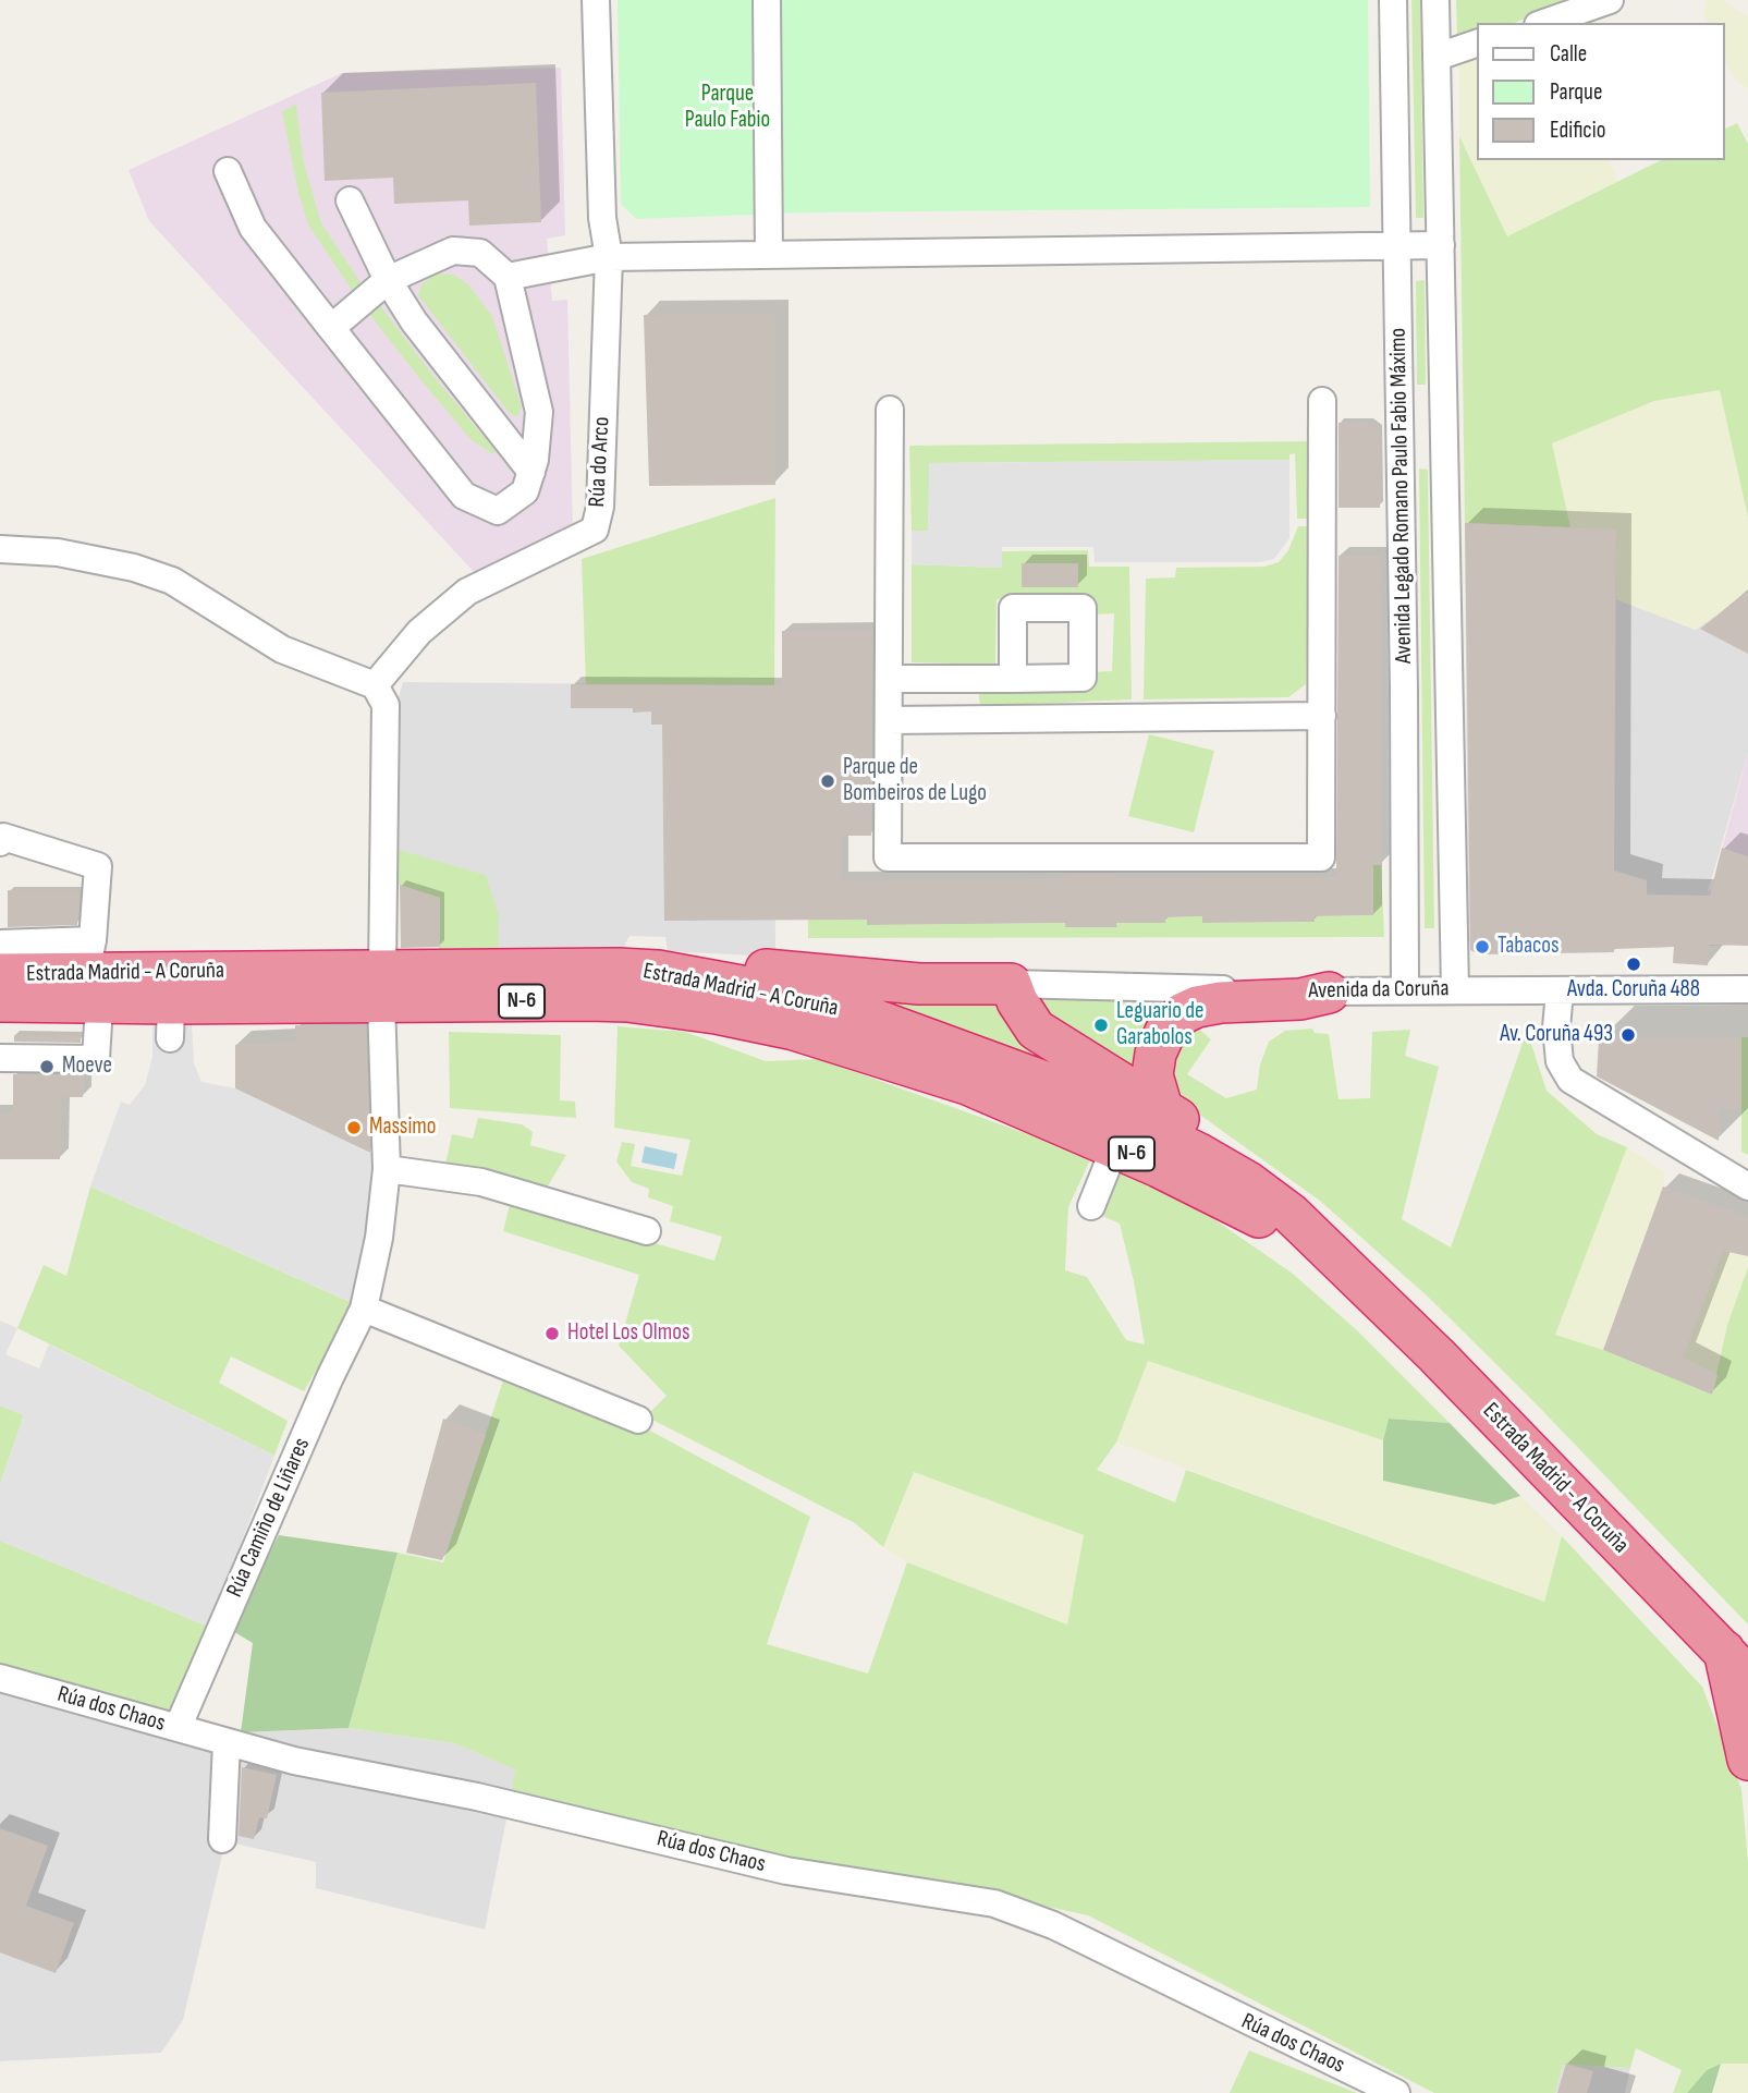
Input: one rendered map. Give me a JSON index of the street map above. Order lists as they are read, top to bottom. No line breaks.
{"streets":{"highway":["Estrada Madrid - A Coruña","N-6"],"street":["Rúa do Arco","Avenida Legado Romano Paulo Fabio Máximo","Avenida da Coruña","Rúa Camiño de Liñares","Rúa dos Chaos"]},"crossings":[["Avenida Legado Romano Paulo Fabio Máximo","Avenida da Coruña"],["Estrada Madrid - A Coruña","N-6"],["Estrada Madrid - A Coruña","Rúa Camiño de Liñares"],["Avenida da Coruña","N-6"],["Rúa Camiño de Liñares","Rúa dos Chaos"]],"parks":["Parque Paulo Fabio"],"places":["Parque de Bombeiros de Lugo","Tabacos","Avda. Coruña 488","Leguario de Garabolos","Av. Coruña 493","Moeve","Massimo","Hotel Los Olmos"],"legend":["Calle","Parque","Edificio"]}
